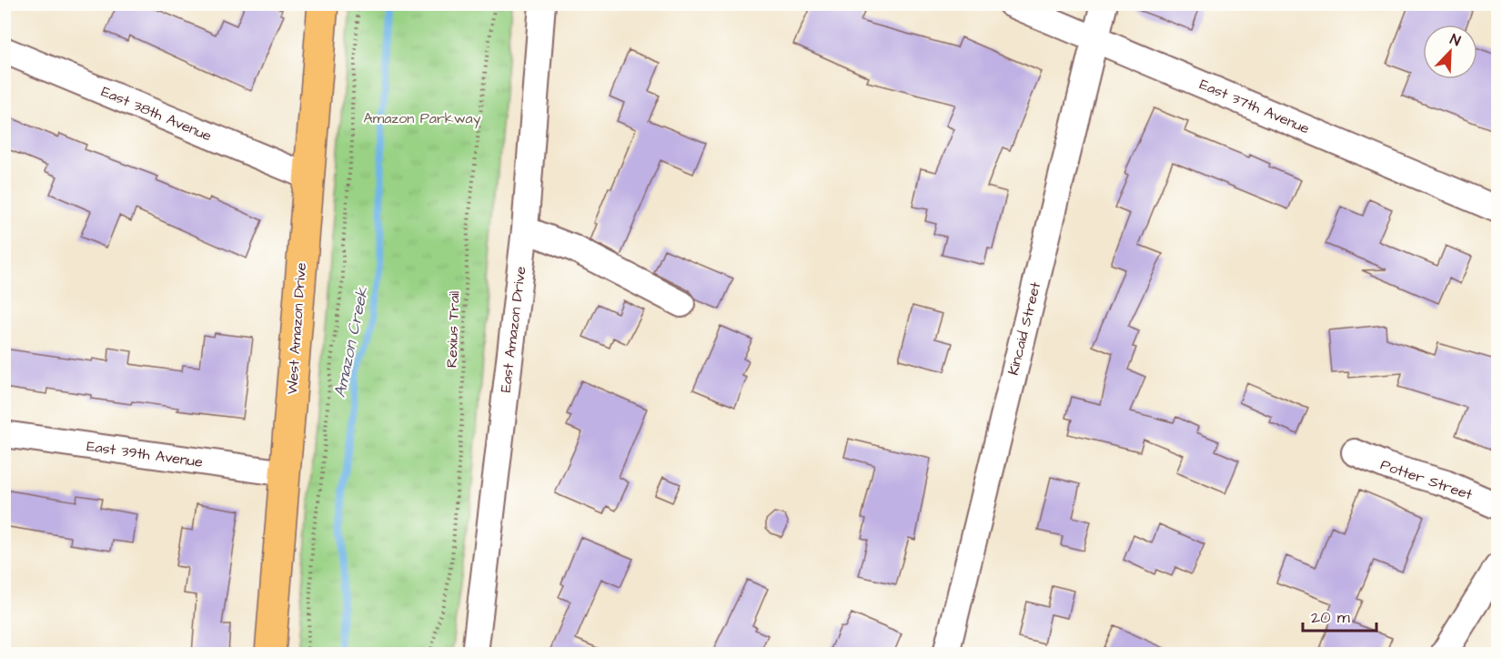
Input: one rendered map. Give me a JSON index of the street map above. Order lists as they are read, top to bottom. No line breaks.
{"streets":{"main road":["West Amazon Drive"],"street":["East 37th Avenue","East 38th Avenue","Kincaid Street","East Amazon Drive","East 39th Avenue","Potter Street"],"path":["Rexius Trail"]},"crossings":[["East 37th Avenue","Kincaid Street"],["East 38th Avenue","West Amazon Drive"],["West Amazon Drive","East 39th Avenue"]],"water":["Amazon Creek"],"parks":["Amazon Parkway"],"scale_bar":"20 m","north":"top right"}
